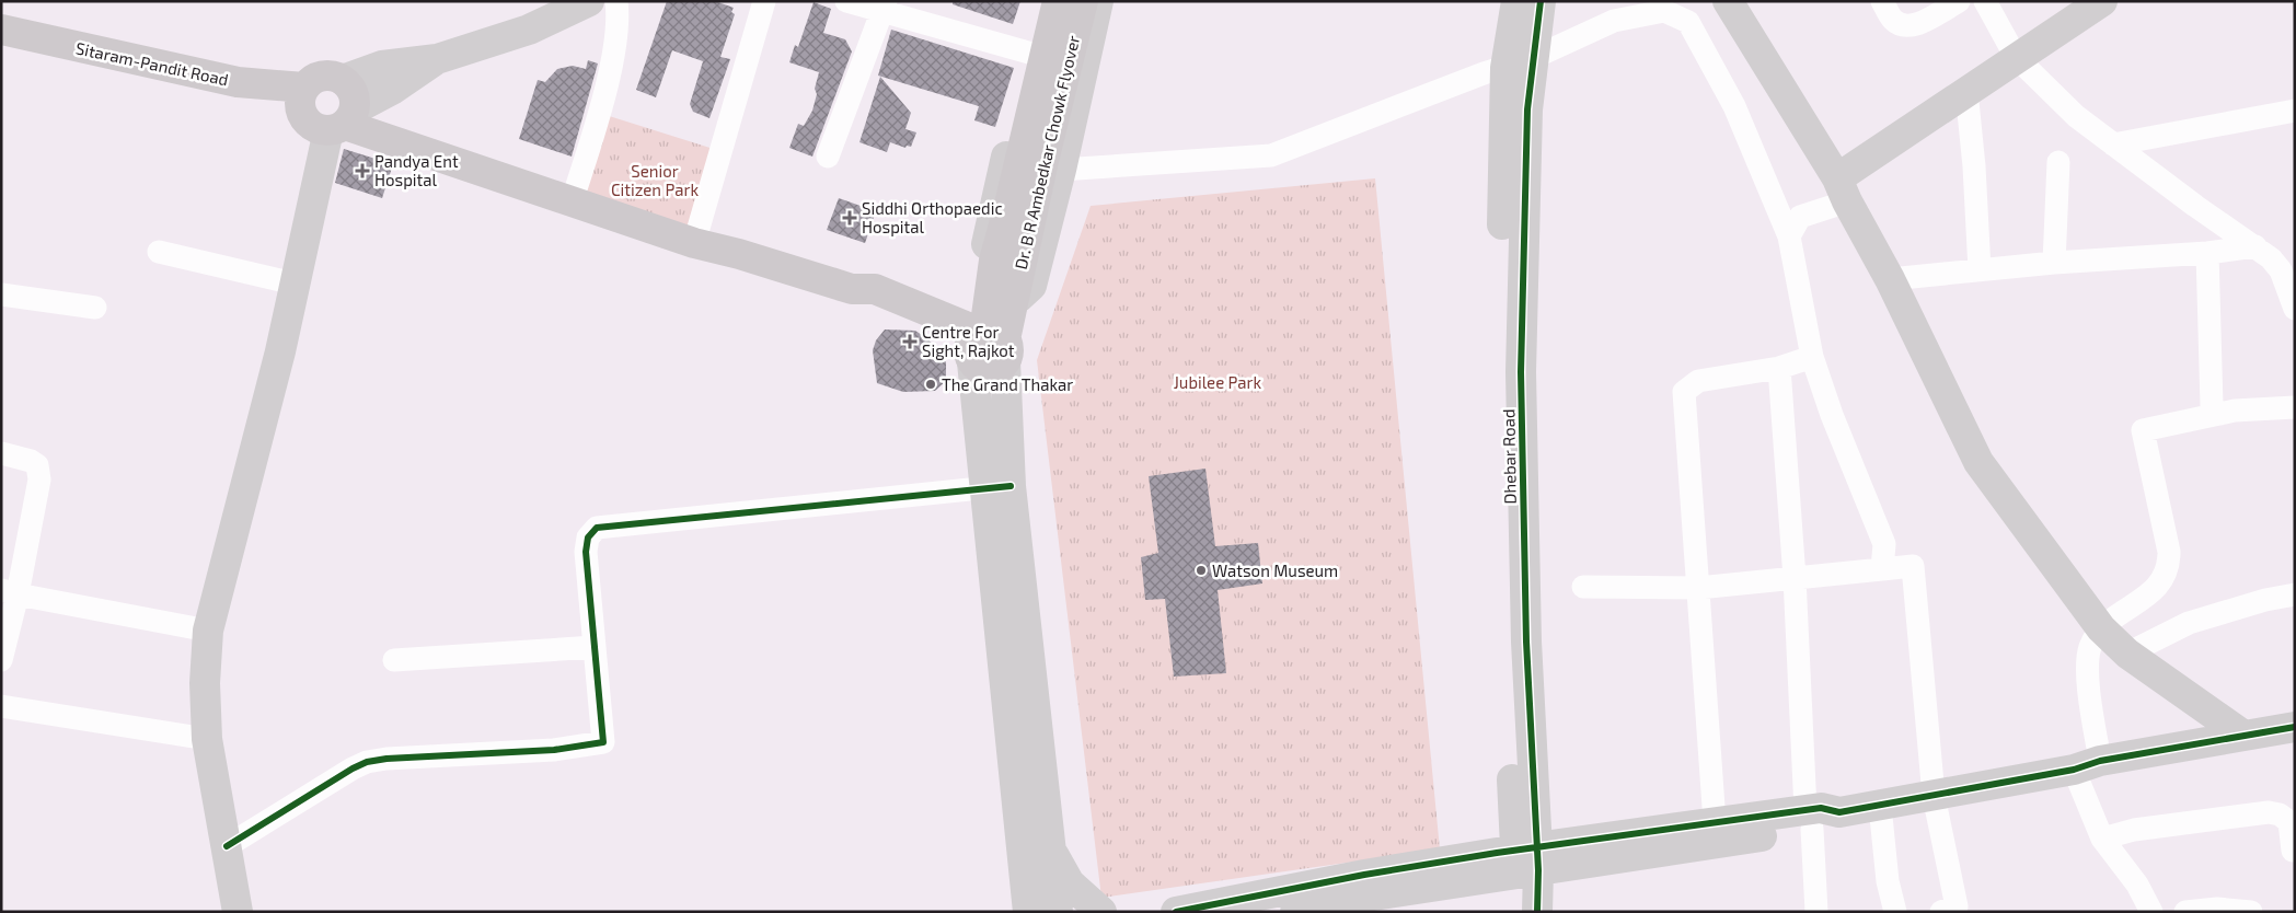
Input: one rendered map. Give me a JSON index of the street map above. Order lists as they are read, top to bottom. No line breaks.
{"streets":{"main road":["Sitaram-Pandit Road","Dr. B R Ambedkar Chowk Flyover"],"street":["Dhebar Road"]},"parks":["Senior Citizen Park","Jubilee Park"],"places":{"health":["Pandya Ent Hospital","Siddhi Orthopaedic Hospital","Centre For Sight, Rajkot"],"other":["The Grand Thakar","Watson Museum"]}}
